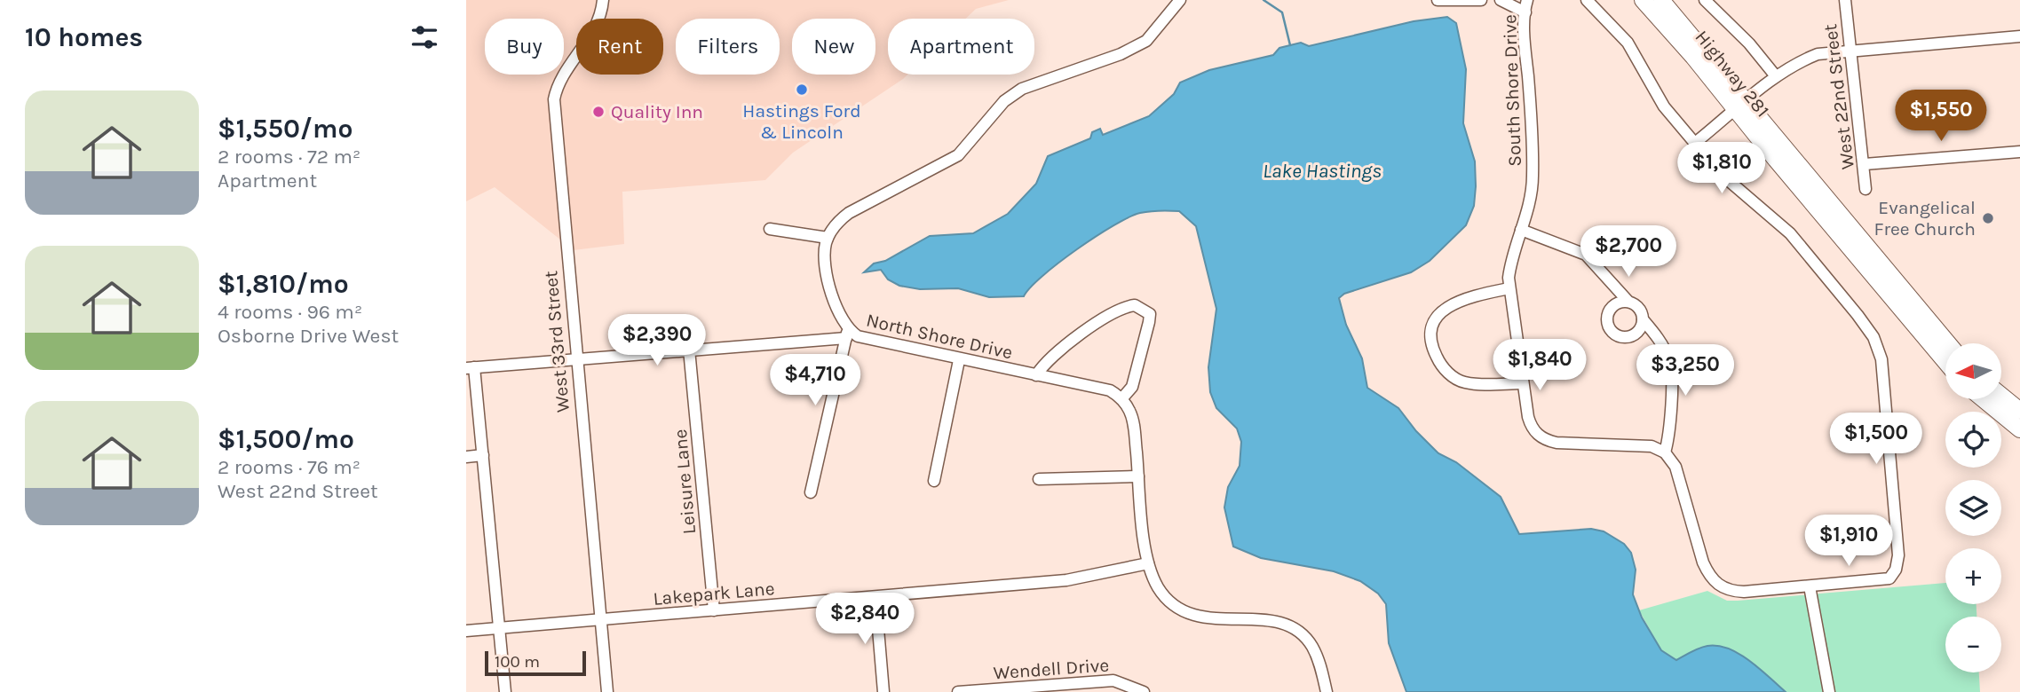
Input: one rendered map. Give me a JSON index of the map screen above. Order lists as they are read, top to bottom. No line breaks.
{"streets":{"highway":["Highway 281"],"street":["South Shore Drive","West 22nd Street","North Shore Drive","West 33rd Street","Leisure Lane","Lakepark Lane","Wendell Drive"]},"crossings":[["West 33rd Street","Lakepark Lane"],["Leisure Lane","Lakepark Lane"]],"water":["Lake Hastings"],"places":["Hastings Ford & Lincoln","Quality Inn","Evangelical Free Church"],"scale_bar":"100 m","north":"left","page":{"heading":"10 homes","chip":["Buy","Rent","Filters","New","Apartment"],"list":[{"name":"$1,550/mo","note":"2 rooms · 72 m² · Apartment"},{"name":"$1,810/mo","note":"4 rooms · 96 m² · Osborne Drive West"},{"name":"$1,500/mo","note":"2 rooms · 76 m² · West 22nd Street"}],"price":["$1,550","$1,810","$2,700","$2,390","$1,840","$3,250","$4,710","$1,500","$1,910","$2,840"],"map_buttons":["+","−"],"scale":"100 m"}}
